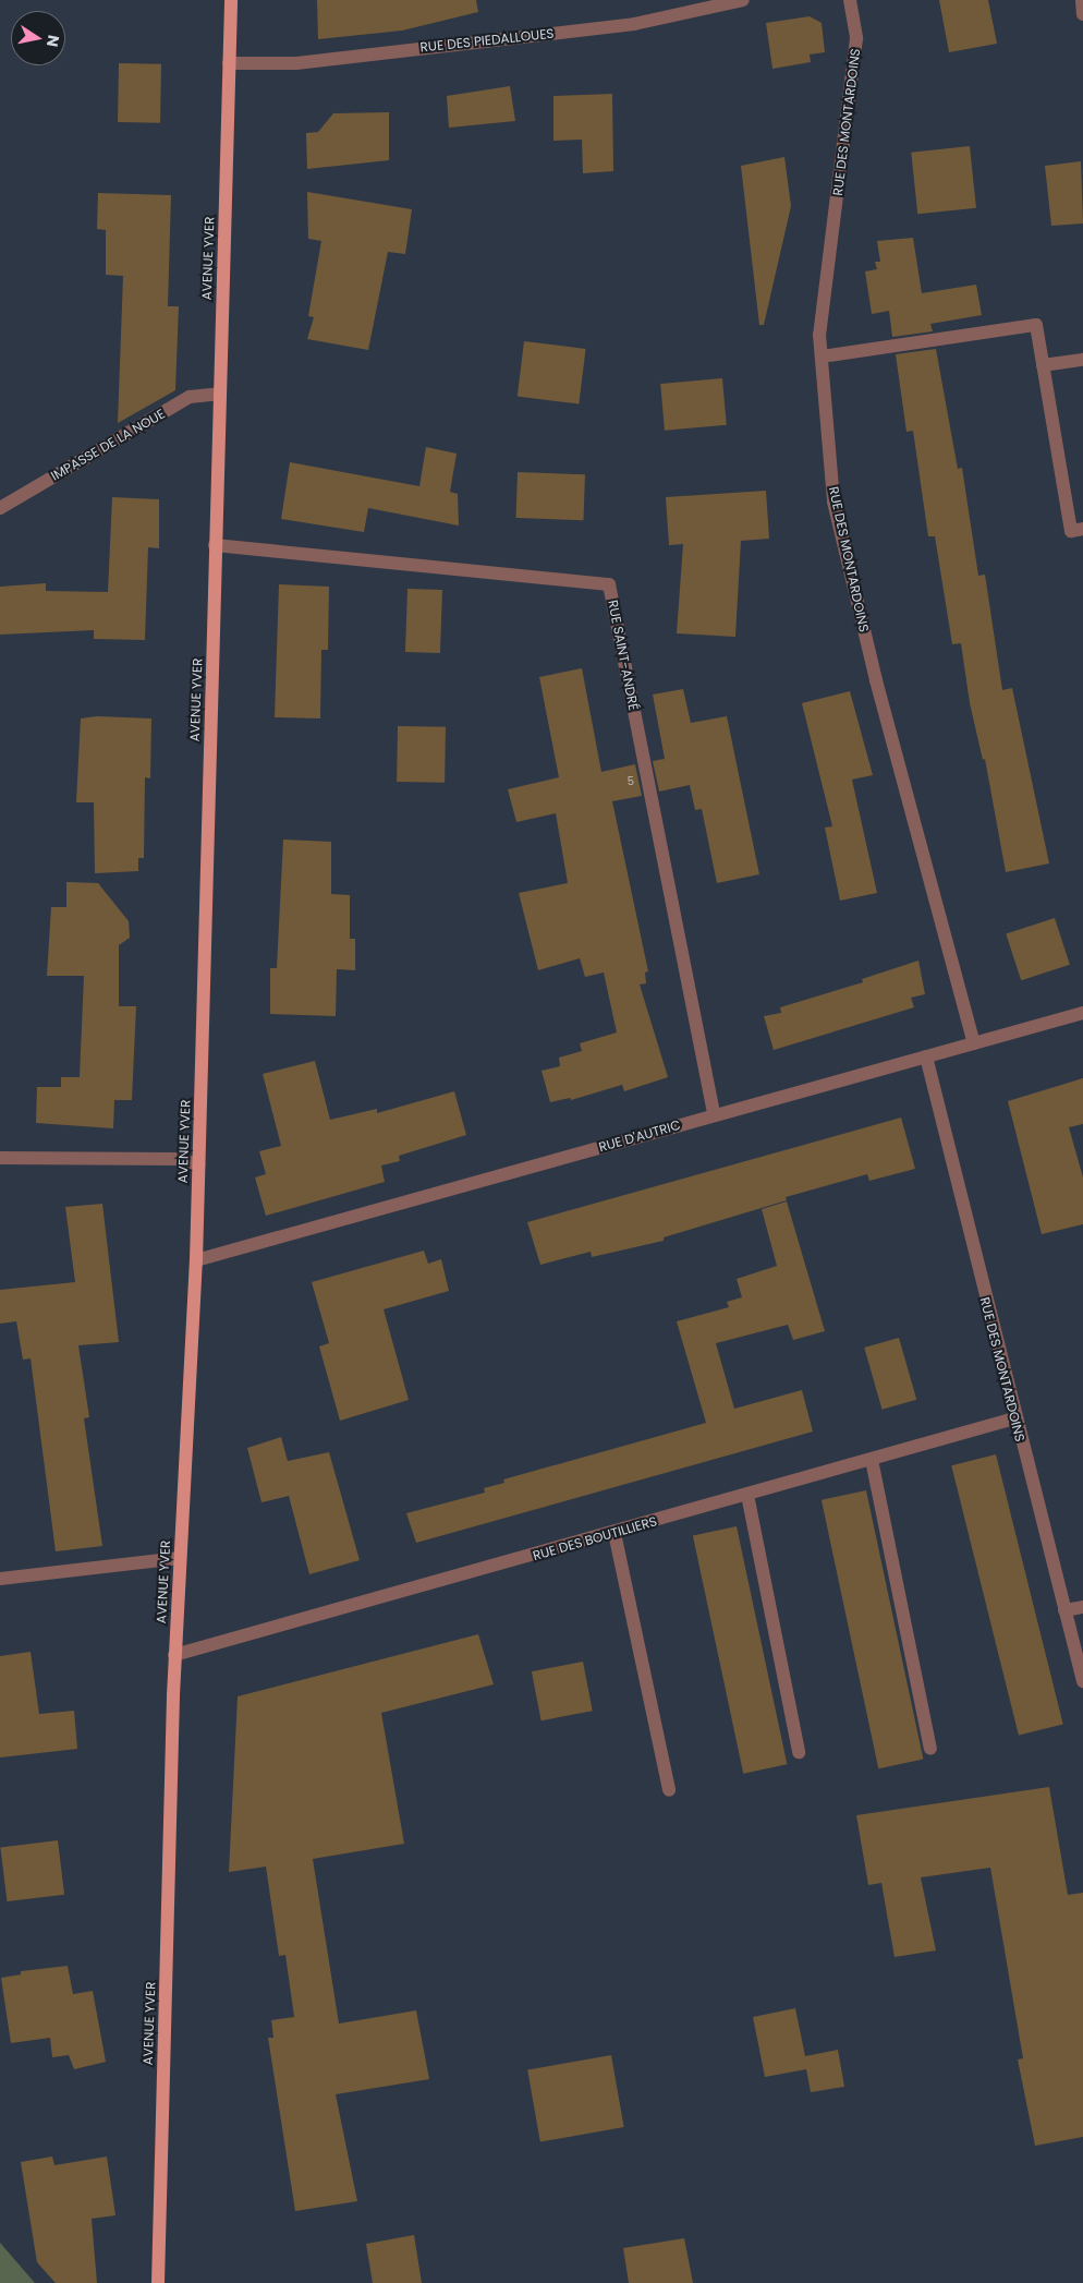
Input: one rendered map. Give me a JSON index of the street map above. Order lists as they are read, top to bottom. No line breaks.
{"streets":{"main road":["AVENUE YVER"],"street":["RUE DES PIEDALLOUES","RUE DES MONTARDOINS","IMPASSE DE LA NOUE","RUE SAINT-ANDRÉ","RUE D'AUTRIC","RUE DES BOUTILLIERS"]},"crossings":[["RUE DES PIEDALLOUES","AVENUE YVER"],["RUE DES MONTARDOINS","RUE D'AUTRIC"],["RUE DES MONTARDOINS","RUE DES BOUTILLIERS"],["AVENUE YVER","IMPASSE DE LA NOUE"],["AVENUE YVER","RUE SAINT-ANDRÉ"],["AVENUE YVER","RUE D'AUTRIC"],["AVENUE YVER","RUE DES BOUTILLIERS"],["RUE SAINT-ANDRÉ","RUE D'AUTRIC"]],"house_numbers":["5"],"north":"right"}
